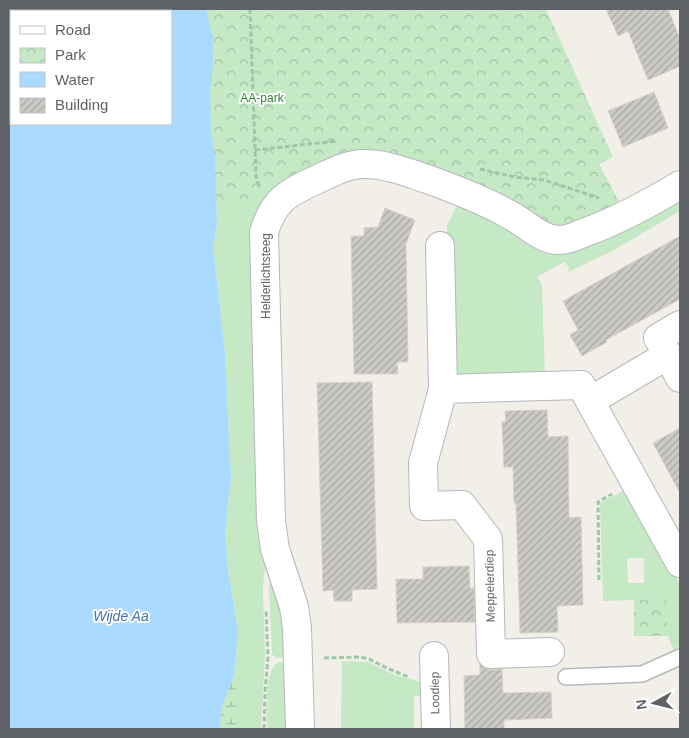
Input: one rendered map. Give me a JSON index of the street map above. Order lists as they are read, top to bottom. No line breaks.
{"streets":{"street":["Helderlichtsteeg","Meppelerdiep","Loodiep"]},"water":["Wijde Aa"],"parks":["AA-park"],"legend":["Road","Park","Water","Building"],"north":"left"}
